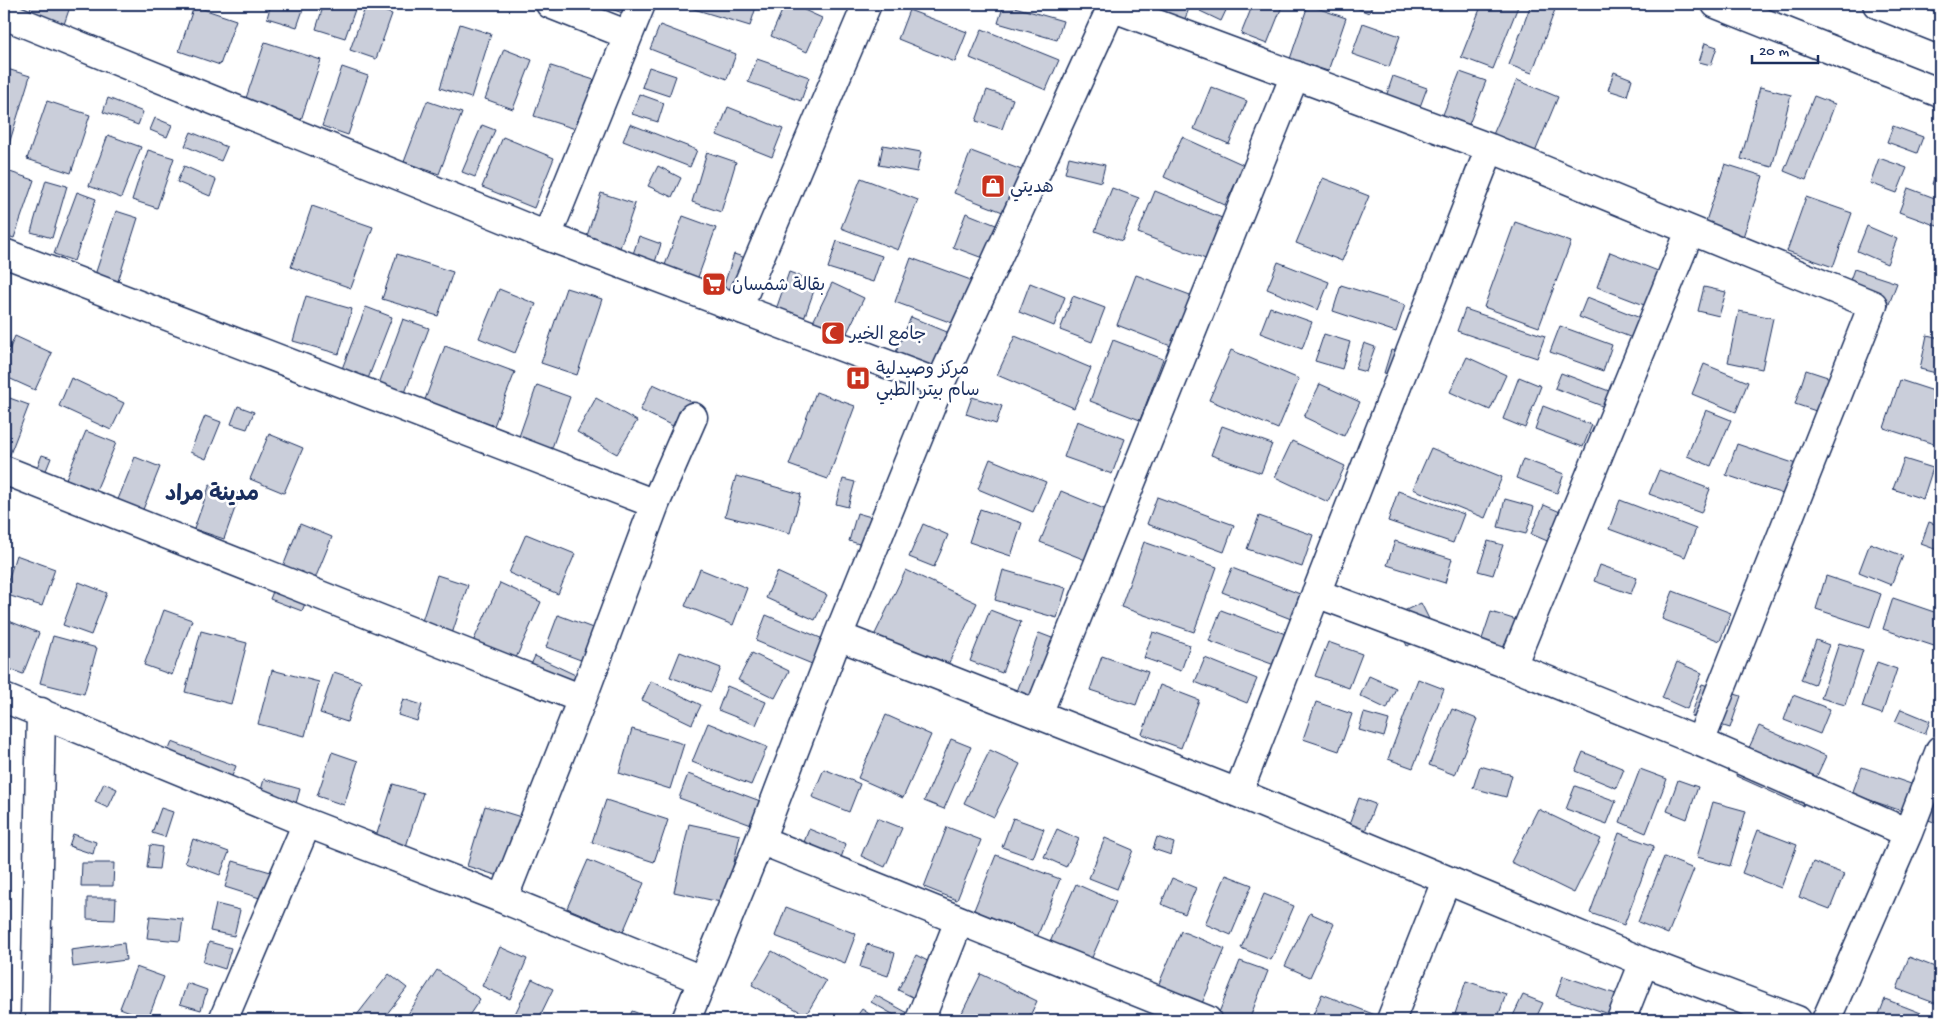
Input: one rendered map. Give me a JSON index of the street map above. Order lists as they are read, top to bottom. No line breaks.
{"districts":["مدينة مراد"],"places":{"shop":["هديتي"],"supermarket":["بقالة شمسان"],"mosque":["جامع الخير"],"hospital":["مركز وصيدلية سام بيتر الطبي"]},"scale_bar":"20 m"}
